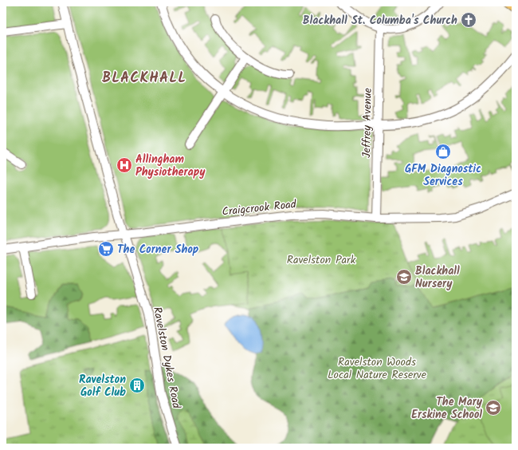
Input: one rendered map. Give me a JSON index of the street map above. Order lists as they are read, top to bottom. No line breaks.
{"streets":{"street":["Jeffrey Avenue","Craigcrook Road","Ravelston Dykes Road"]},"crossings":[["Jeffrey Avenue","Craigcrook Road"],["Craigcrook Road","Ravelston Dykes Road"]],"districts":["BLACKHALL"],"parks":["Ravelston Park","Ravelston Woods Local Nature Reserve"],"places":{"church":["Blackhall St. Columba's Church"],"shop":["GFM Diagnostic Services"],"hospital":["Allingham Physiotherapy"],"supermarket":["The Corner Shop"],"school or university":["Blackhall Nursery","The Mary Erskine School"],"building":["Ravelston Golf Club"]}}
